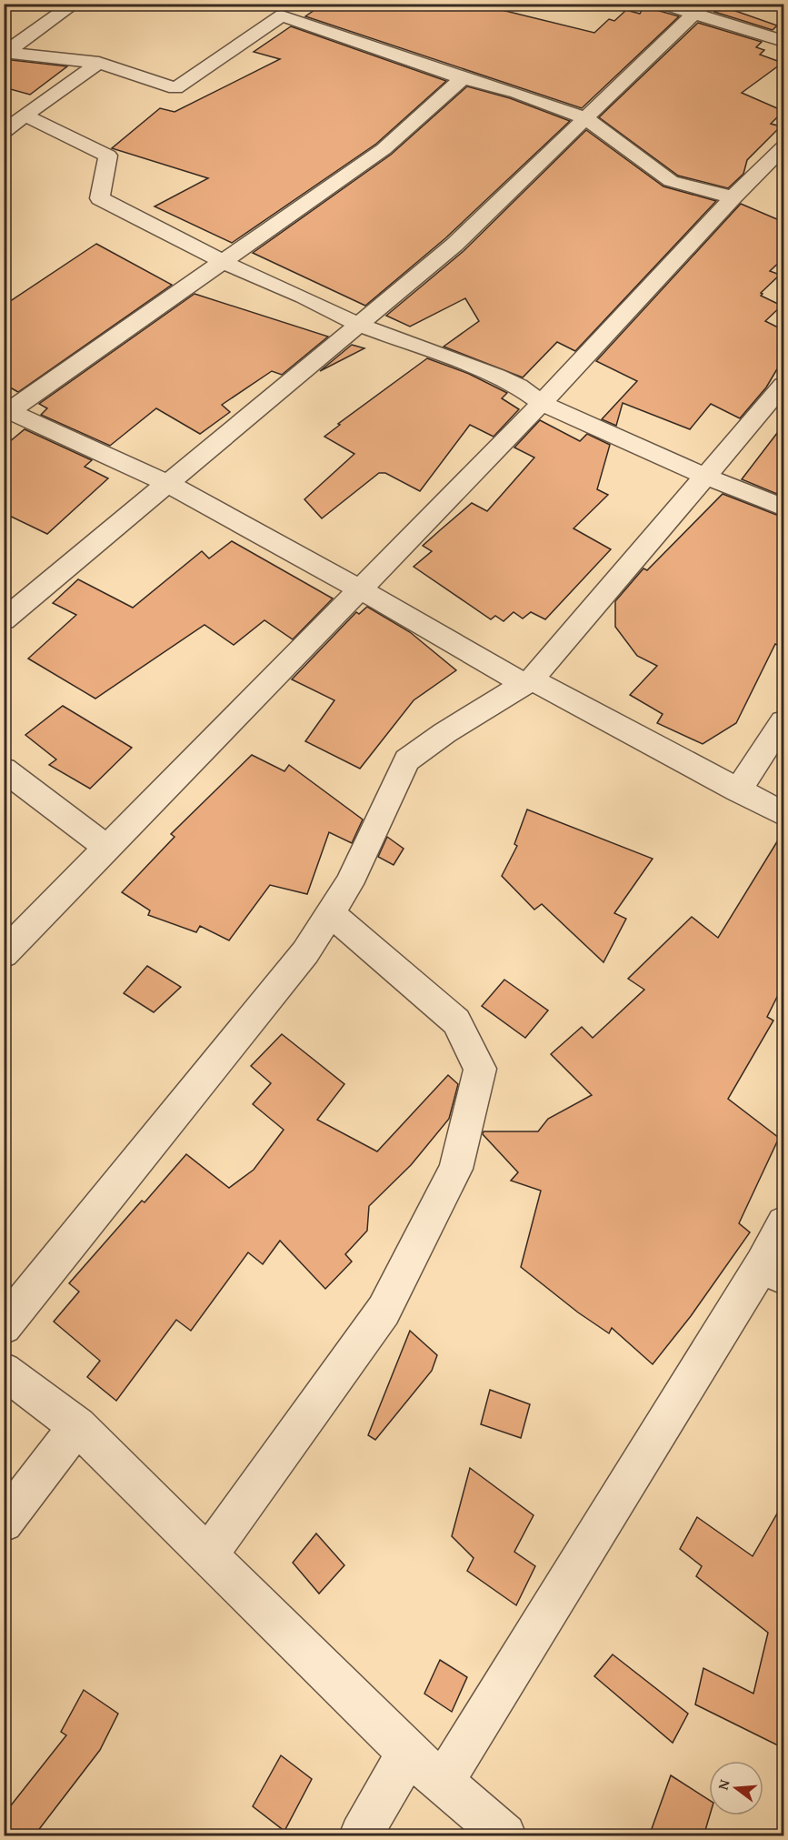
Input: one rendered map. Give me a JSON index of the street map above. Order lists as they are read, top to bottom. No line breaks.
{"north":"left"}
